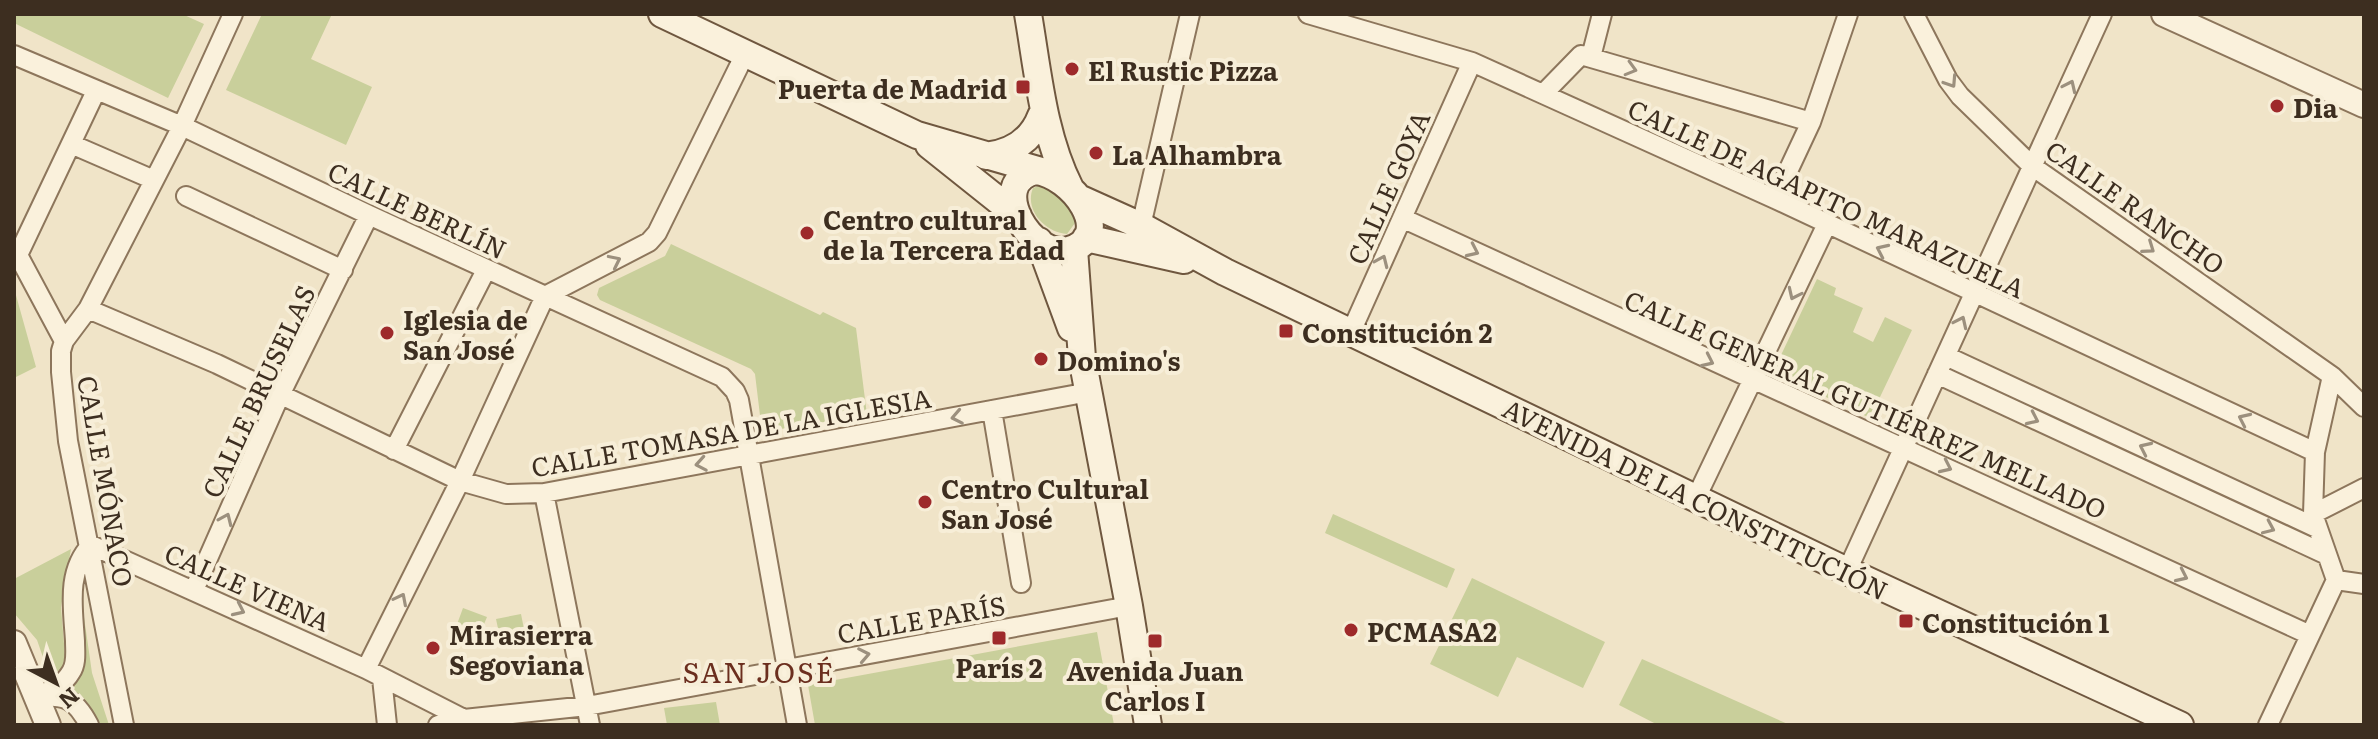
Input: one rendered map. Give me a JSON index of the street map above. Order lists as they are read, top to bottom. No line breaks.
{"streets":{"main road":["AVENIDA DE LA CONSTITUCIÓN"],"street":["CALLE GOYA","CALLE DE AGAPITO MARAZUELA","CALLE RANCHO","CALLE BERLÍN","CALLE BRUSELAS","CALLE GENERAL GUTIÉRREZ MELLADO","CALLE TOMASA DE LA IGLESIA","CALLE MÓNACO","CALLE VIENA","CALLE PARÍS"]},"crossings":[["CALLE GOYA","CALLE DE AGAPITO MARAZUELA"],["CALLE GOYA","CALLE GENERAL GUTIÉRREZ MELLADO"],["CALLE GOYA","AVENIDA DE LA CONSTITUCIÓN"],["CALLE BERLÍN","CALLE BRUSELAS"],["CALLE BERLÍN","CALLE TOMASA DE LA IGLESIA"],["CALLE BERLÍN","CALLE PARÍS"],["CALLE BRUSELAS","CALLE TOMASA DE LA IGLESIA"],["CALLE BRUSELAS","CALLE VIENA"],["CALLE MÓNACO","CALLE VIENA"],["CALLE VIENA","CALLE PARÍS"]],"one_way":["CALLE GOYA","CALLE RANCHO","CALLE BRUSELAS","CALLE TOMASA DE LA IGLESIA","CALLE VIENA","CALLE PARÍS"],"districts":["SAN JOSÉ"],"places":{"other":["El Rustic Pizza","Dia","La Alhambra","Centro cultural de la Tercera Edad","Iglesia de San José","Domino's","Centro Cultural San José","PCMASA2","Mirasierra Segoviana"],"transit":["Puerta de Madrid","Constitución 2","Constitución 1","París 2","Avenida Juan Carlos I"]},"north":"bottom right"}
